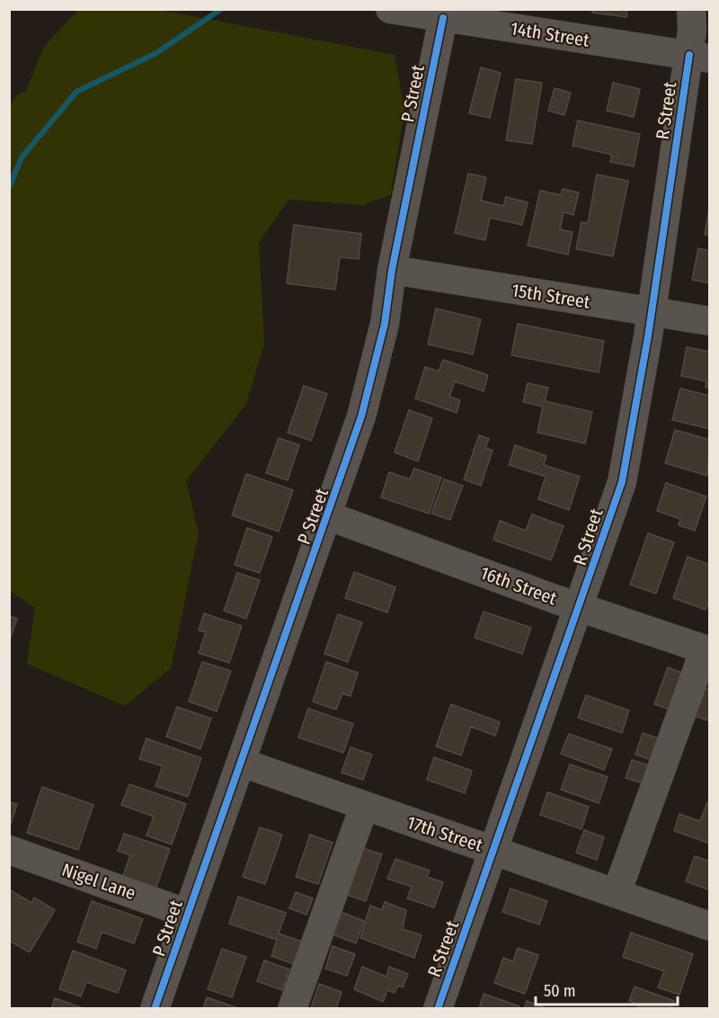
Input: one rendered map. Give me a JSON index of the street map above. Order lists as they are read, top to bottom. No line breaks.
{"streets":{"street":["14th Street","P Street","R Street","15th Street","16th Street","17th Street","Nigel Lane"]},"crossings":[["14th Street","P Street"],["14th Street","R Street"],["P Street","15th Street"],["P Street","16th Street"],["P Street","17th Street"],["P Street","Nigel Lane"],["R Street","15th Street"],["R Street","16th Street"],["R Street","17th Street"]],"scale_bar":"50 m"}
